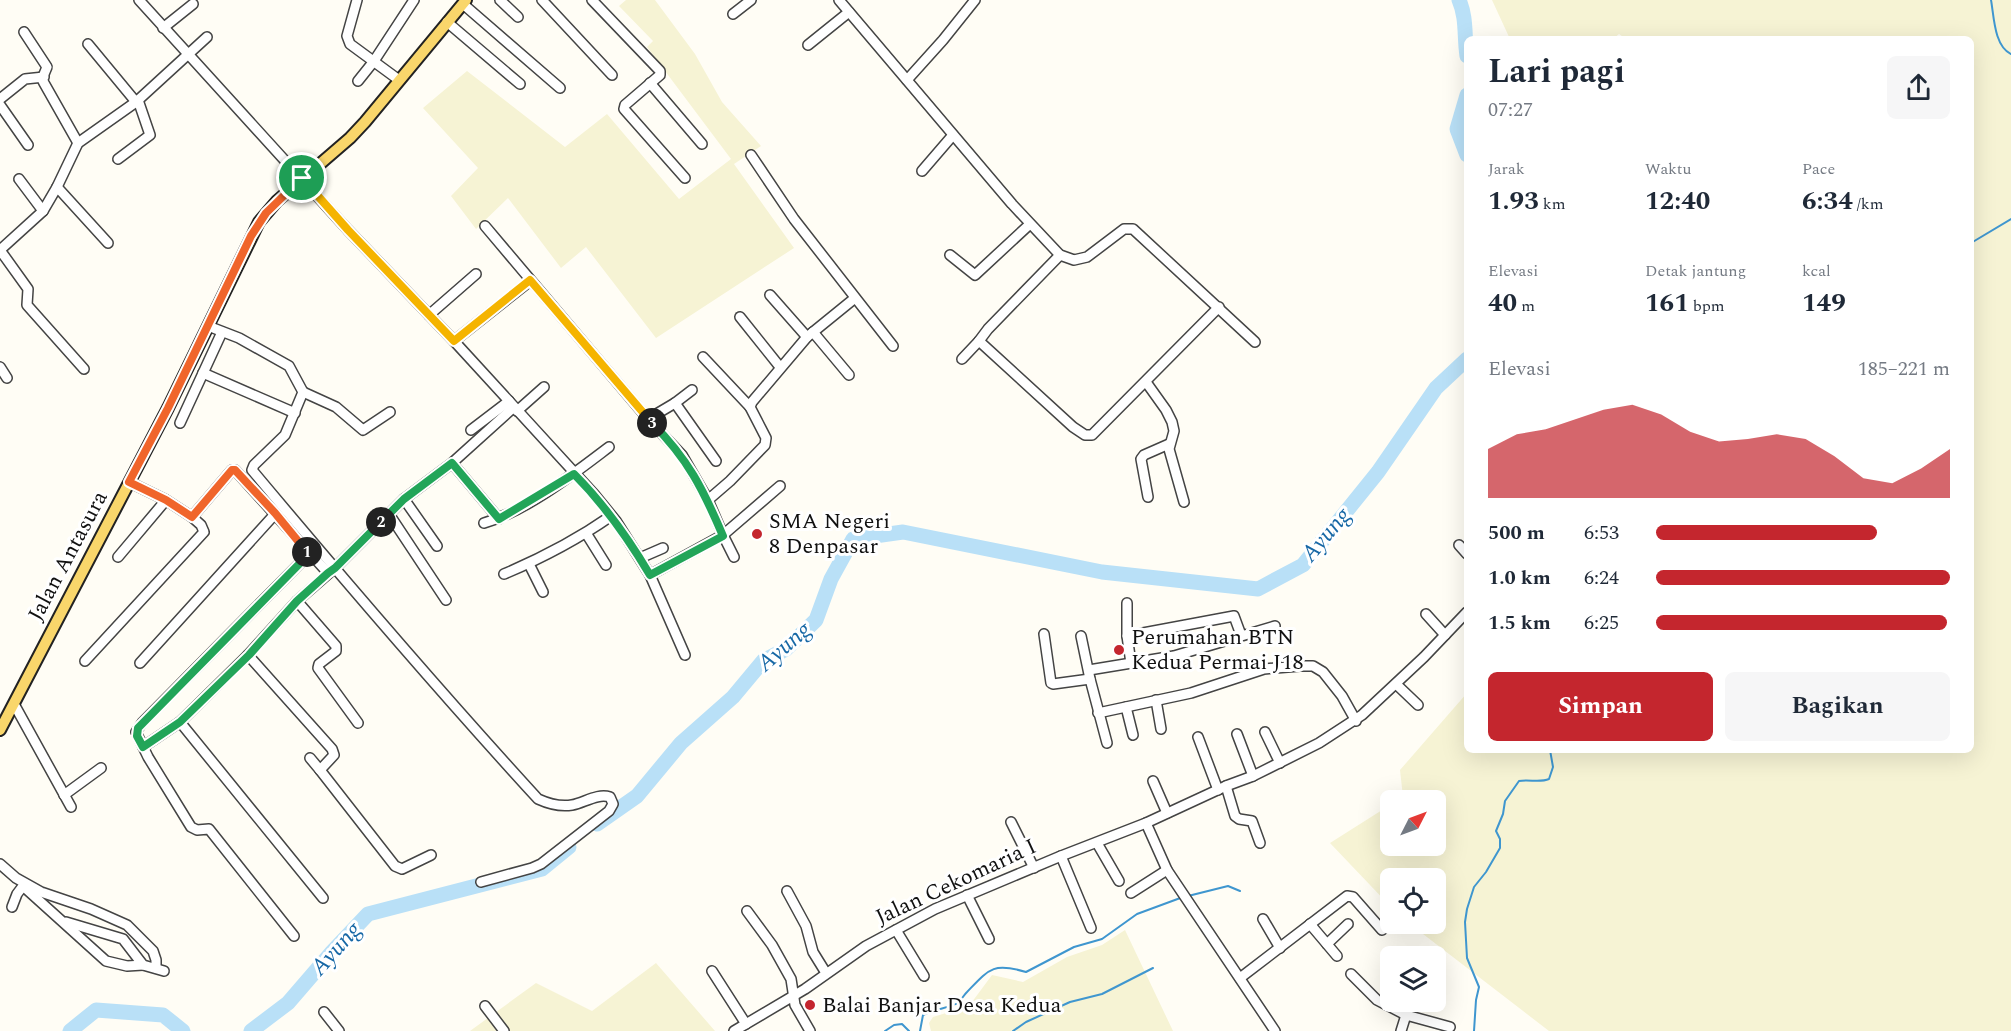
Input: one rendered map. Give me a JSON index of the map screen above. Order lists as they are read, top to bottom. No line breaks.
{"streets":{"main road":["Jalan Antasura"],"street":["Jalan Cekomaria I"]},"water":["Ayung"],"places":["SMA Negeri 8 Denpasar","Perumahan BTN Kedua Permai J18","Balai Banjar Desa Kedua"],"north":"top right","page":{"heading":["Lari pagi","07:27"],"stats":[["Jarak","1.93 km"],["Waktu","12:40"],["Pace","6:34 /km"],["Elevasi","40 m"],["Detak jantung","161 bpm"],["kcal","149"]],"chart":["Elevasi","185–221 m"],"pins":["3","2","1"],"list":[{"name":"500 m","note":"6:53"},{"name":"1.0 km","note":"6:24"},{"name":"1.5 km","note":"6:25"}],"buttons":["Simpan","Bagikan"]}}
